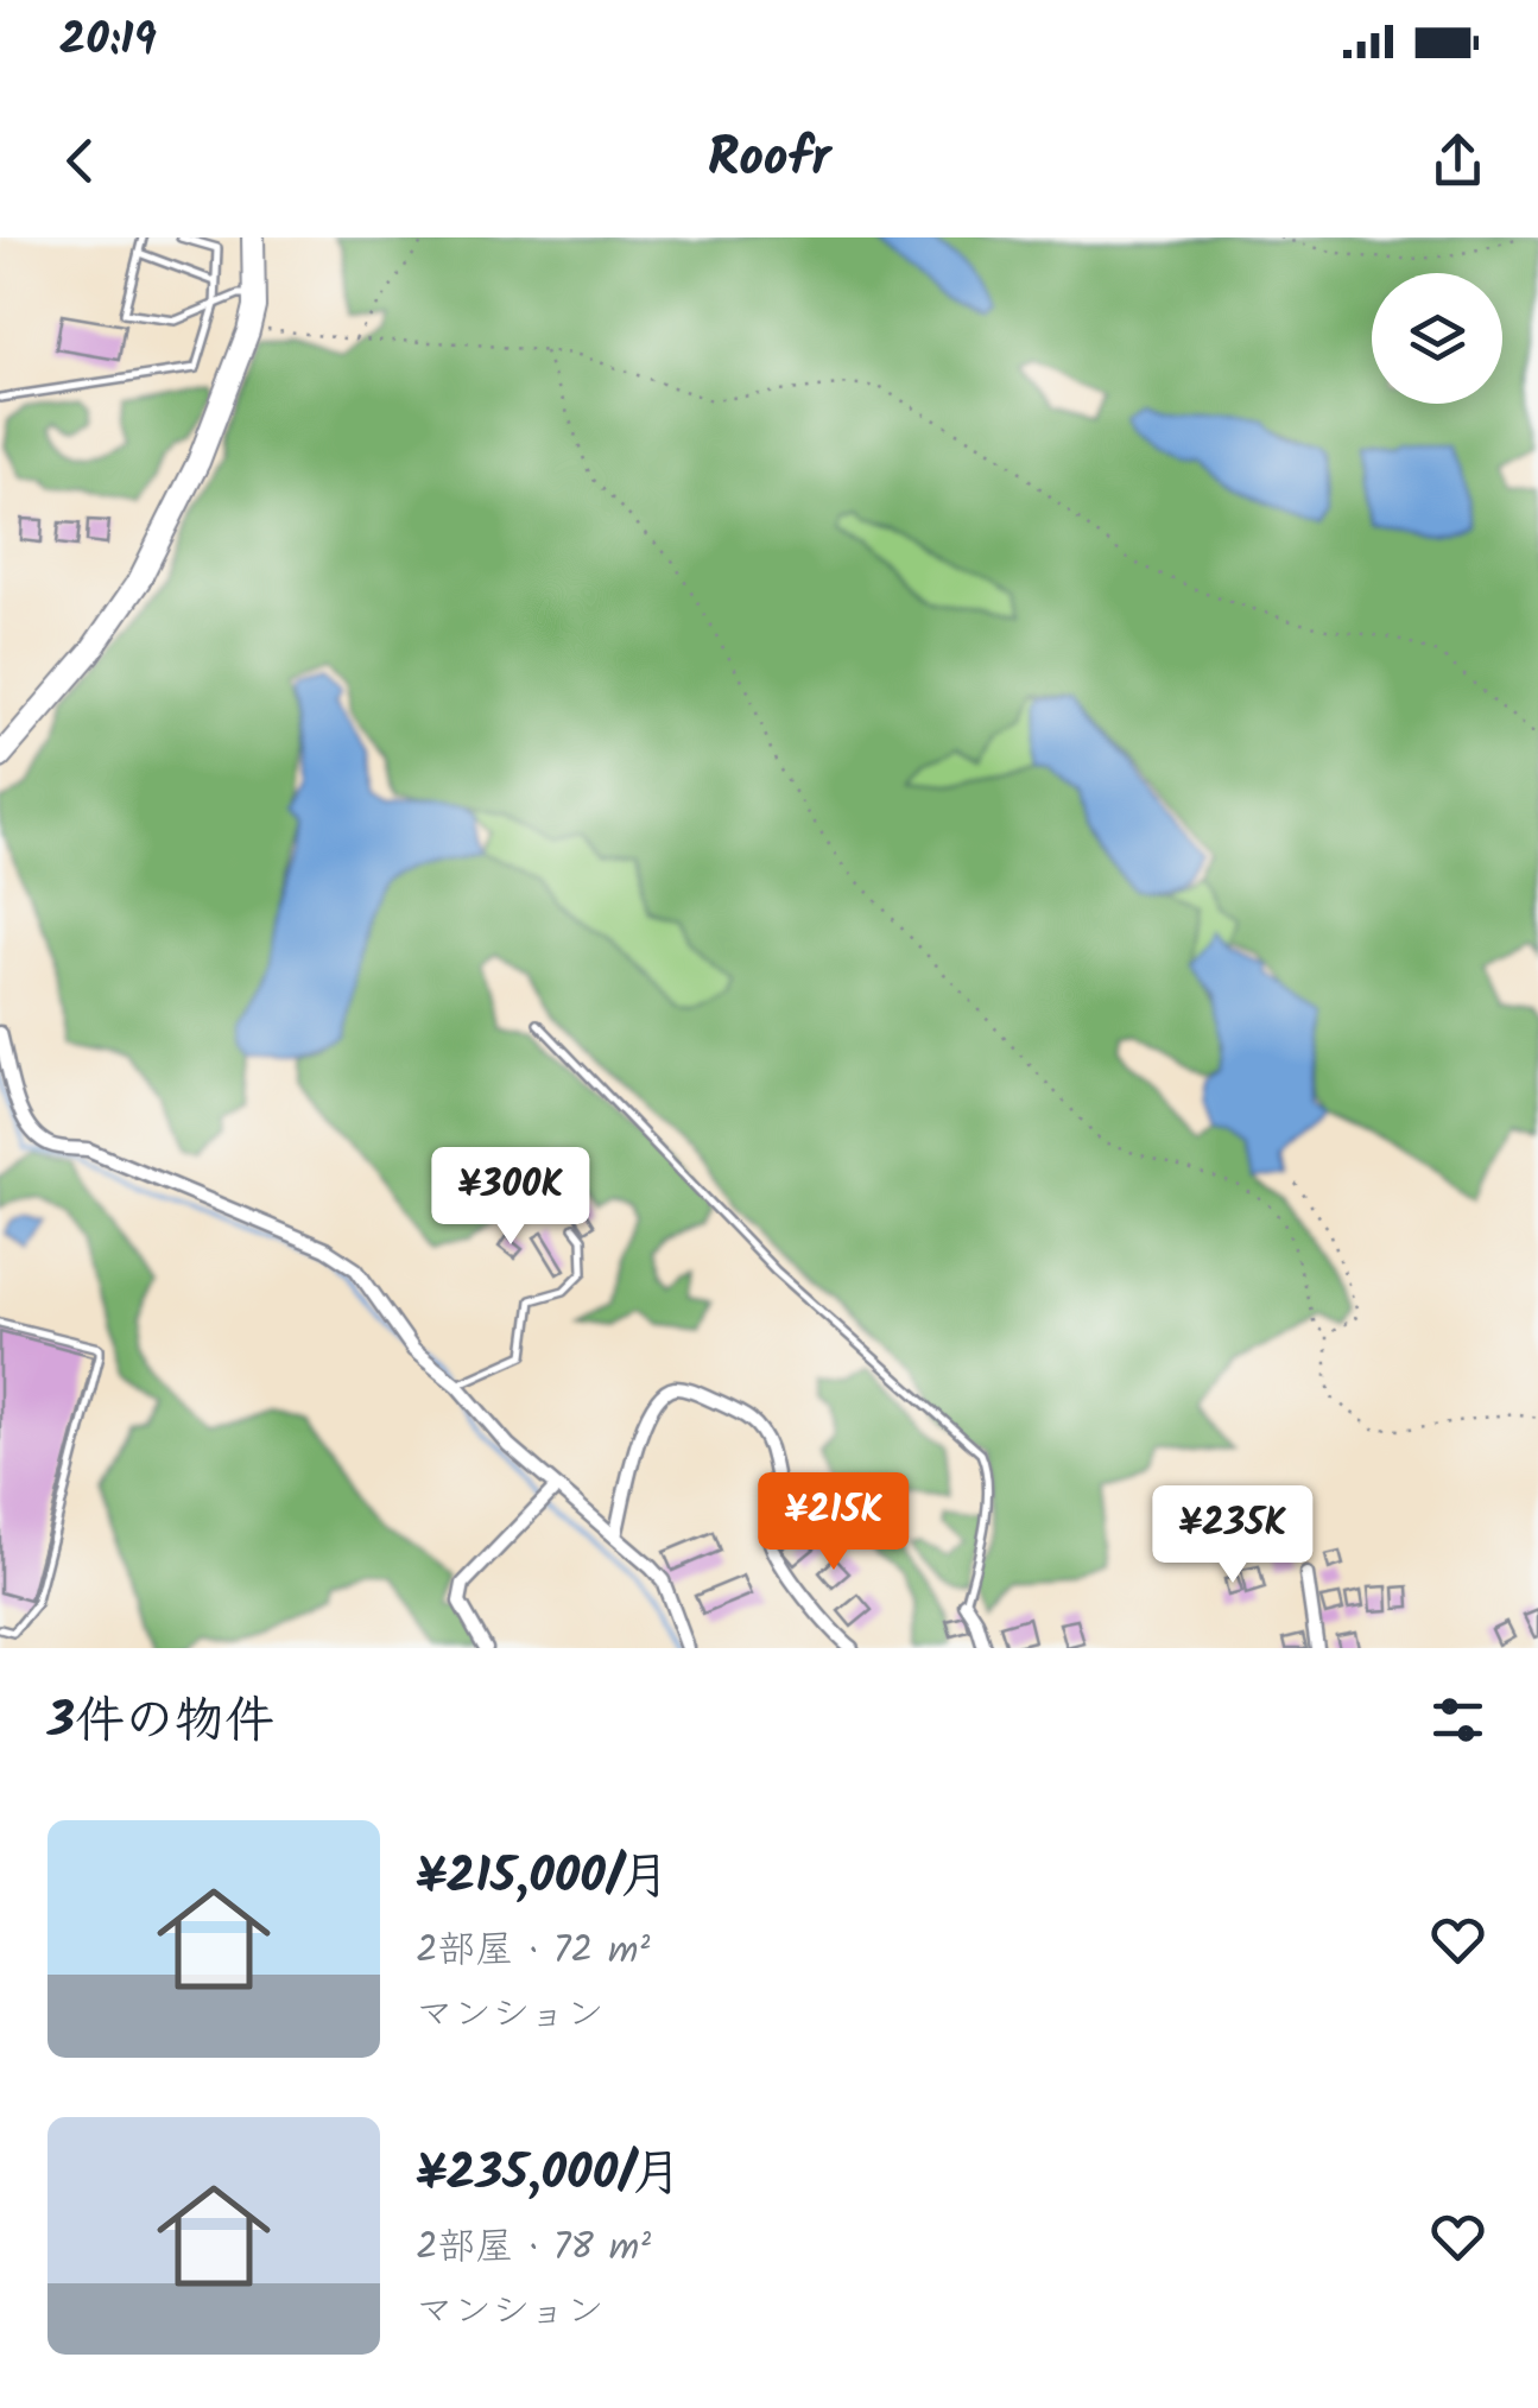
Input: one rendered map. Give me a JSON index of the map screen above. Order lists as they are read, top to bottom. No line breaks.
{"page":{"status":"20:19","header":"Roofr","price":["¥300K","¥215K","¥235K"],"heading":"3件の物件","list":[{"name":"¥215,000/月","note":"2部屋 · 72 m² · マンション"},{"name":"¥235,000/月","note":"2部屋 · 78 m² · マンション"}]}}
